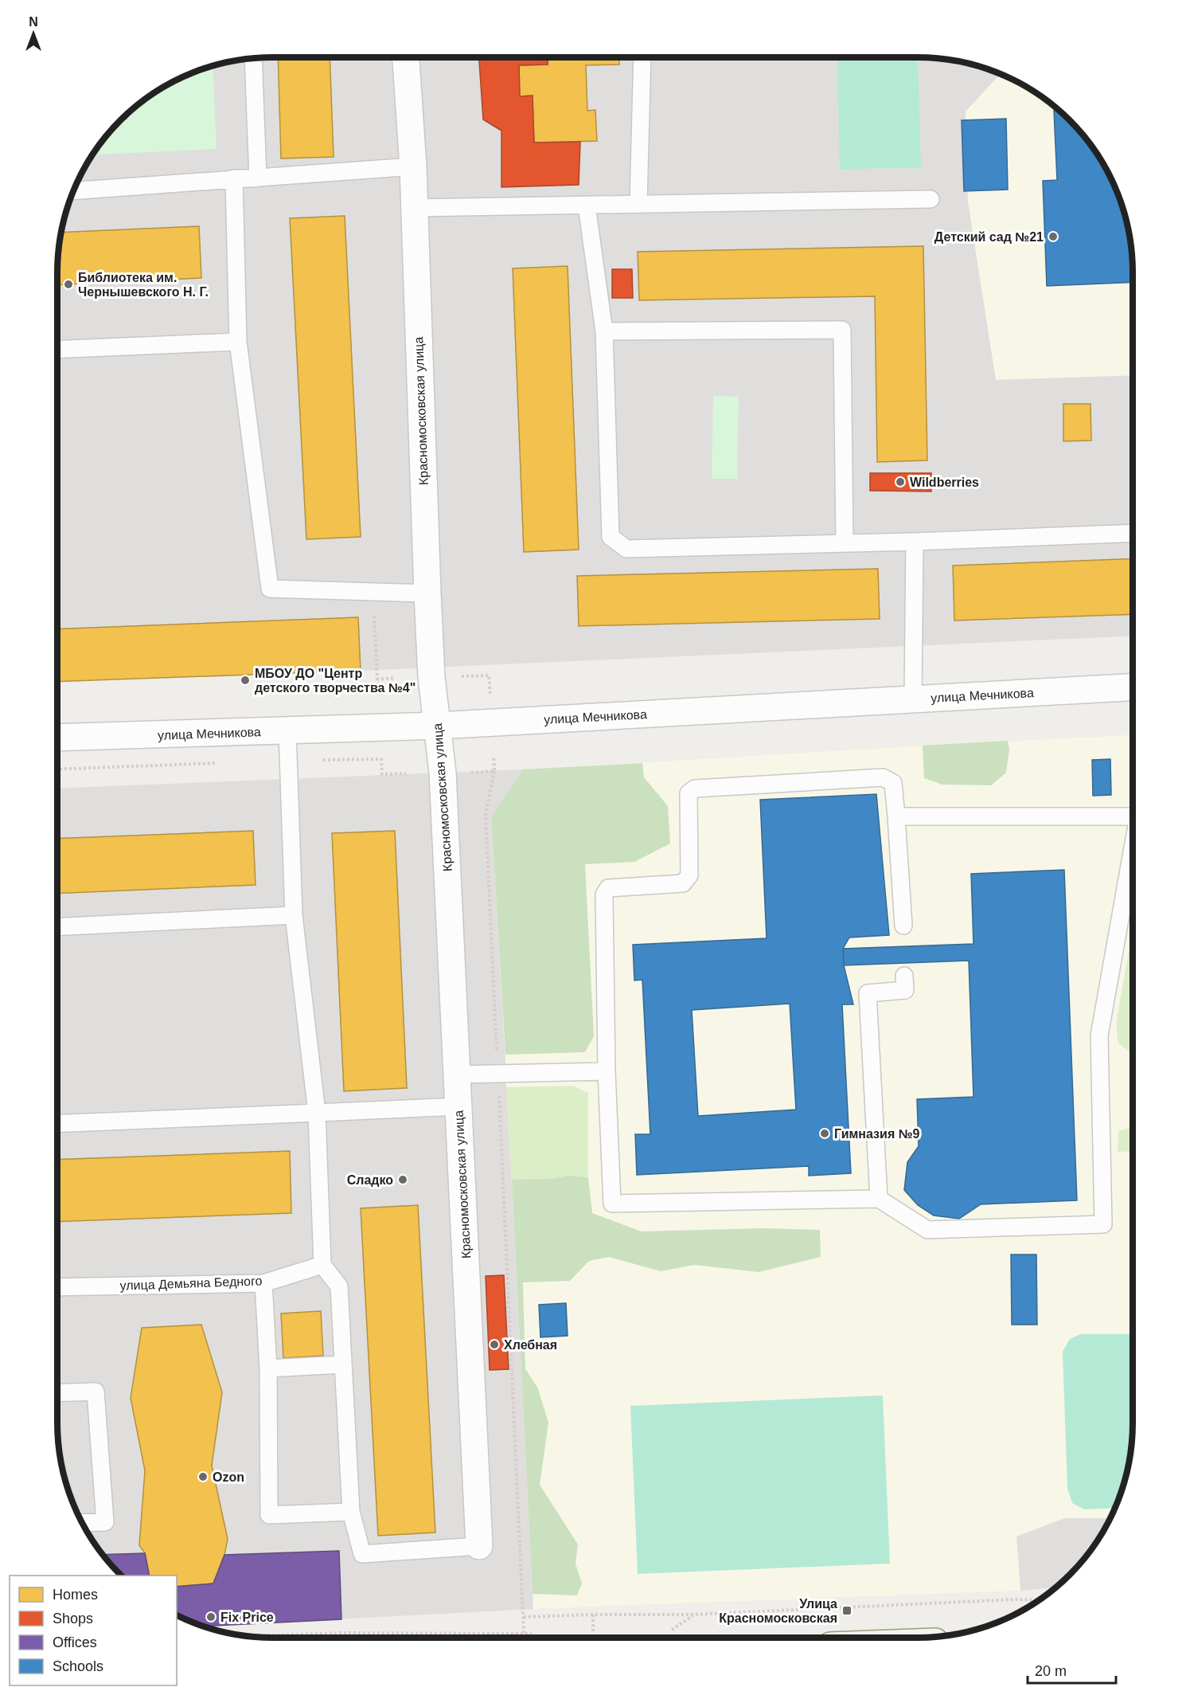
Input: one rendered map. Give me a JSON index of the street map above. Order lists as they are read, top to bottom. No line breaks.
{"streets":{"street":["Красномосковская улица","улица Мечникова"],"lane":["улица Демьяна Бедного"]},"crossings":[["Красномосковская улица","улица Мечникова"]],"places":{"other":["Детский сад №21","Библиотека им. Чернышевского Н. Г.","Wildberries","МБОУ ДО \"Центр детского творчества №4\"","Гимназия №9","Сладко","Хлебная","Ozon","Fix Price"],"transit":["Улица Красномосковская"]},"legend":["Homes","Shops","Offices","Schools"],"scale_bar":"20 m","north":"top"}
